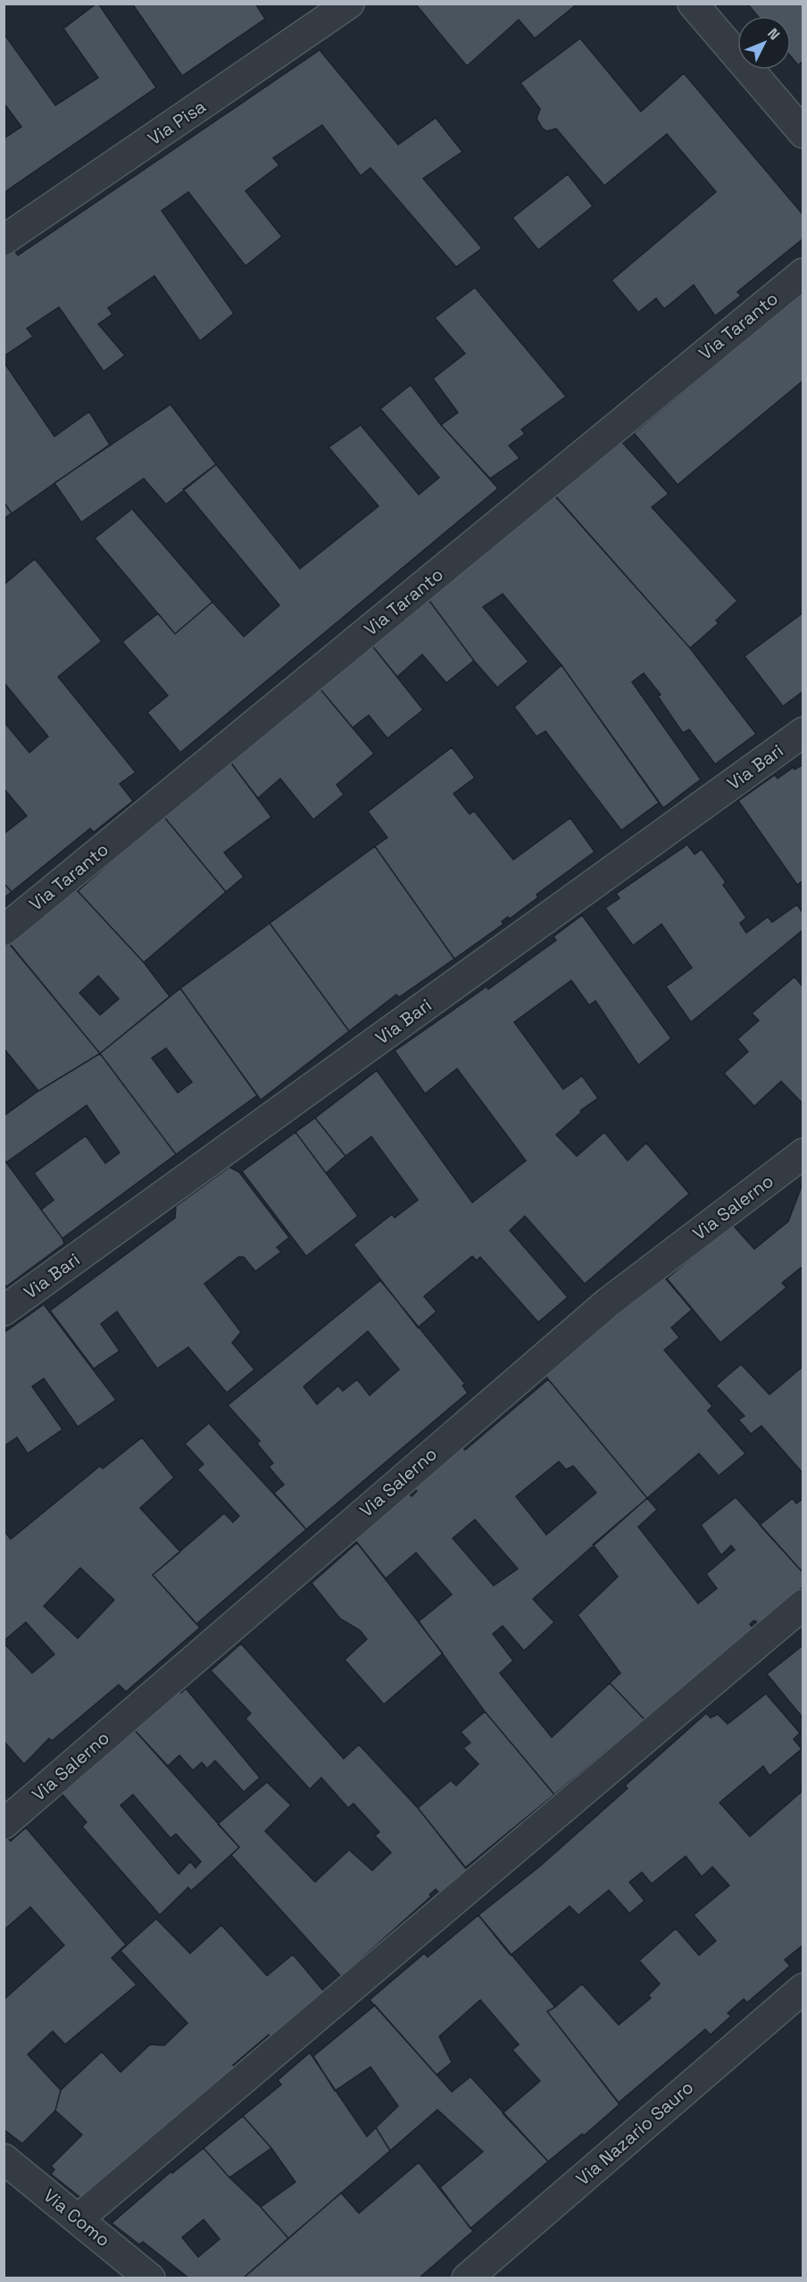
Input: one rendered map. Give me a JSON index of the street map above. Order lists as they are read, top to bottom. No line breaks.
{"streets":{"street":["Via Pisa","Via Taranto","Via Bari","Via Salerno","Via Nazario Sauro","Via Como"]},"north":"top right"}
